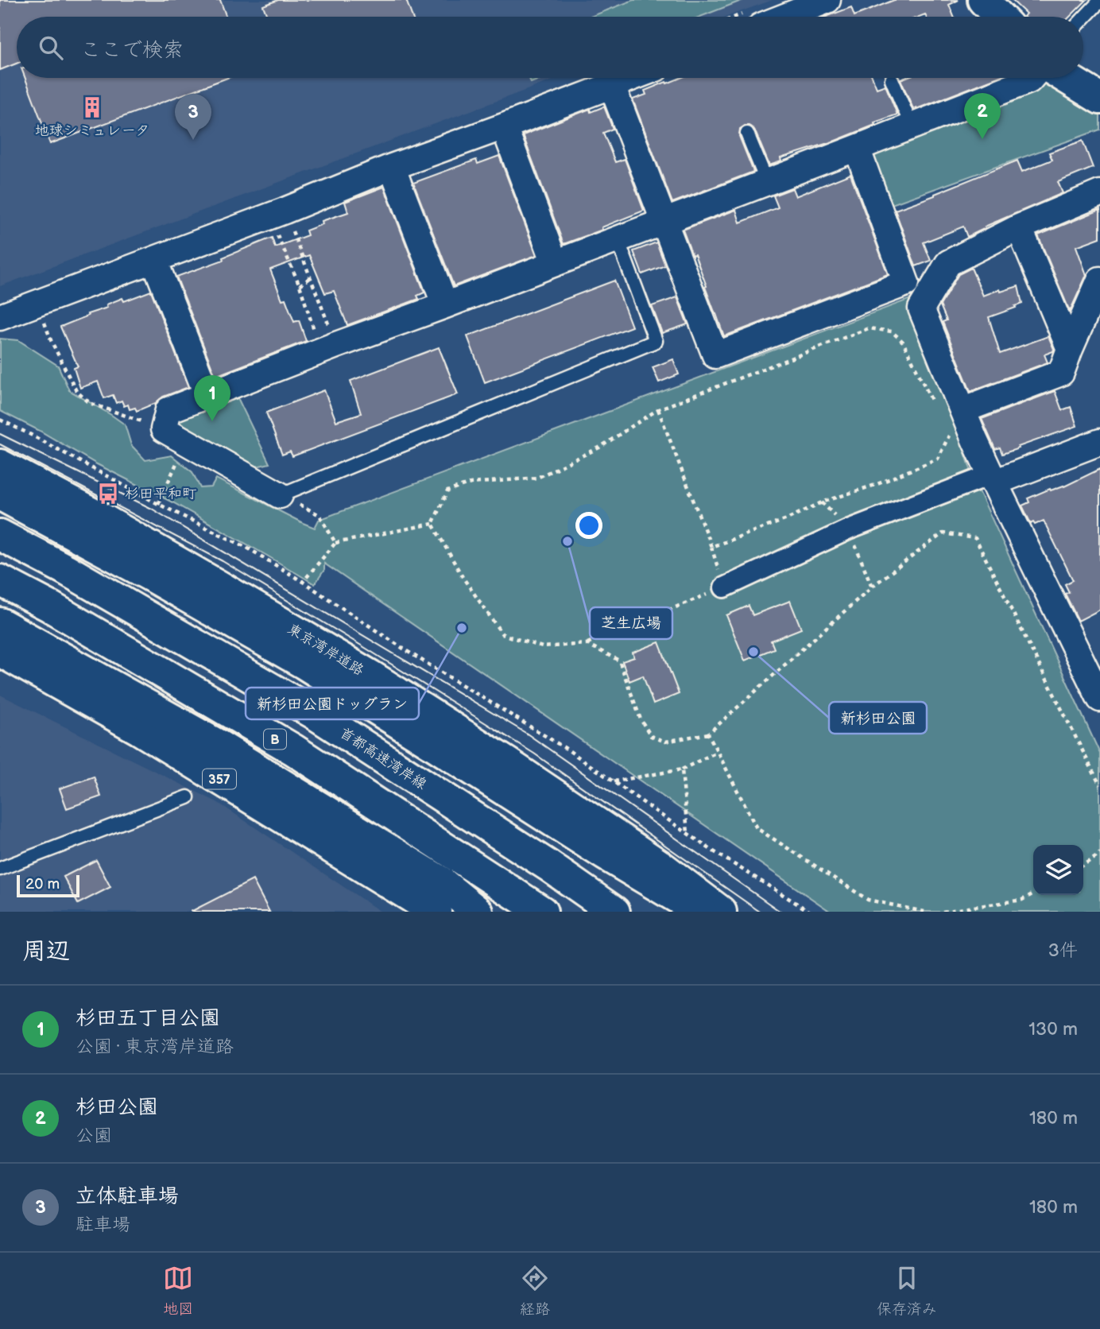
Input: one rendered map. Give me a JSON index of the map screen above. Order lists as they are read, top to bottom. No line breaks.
{"streets":{"main road":["東京湾岸道路","B","首都高速湾岸線","357"]},"places":{"building":["地球シミュレータ"],"bus stop":["杉田平和町"],"other":["芝生広場","新杉田公園ドッグラン","新杉田公園"]},"scale_bar":"20 m","page":{"search":"ここで検索","pins":["2","3","1"],"scale":"20 m","heading":["周辺","3件"],"list":[{"mark":"1","name":"杉田五丁目公園","note":"公園 · 東京湾岸道路","value":"130 m"},{"mark":"2","name":"杉田公園","note":"公園","value":"180 m"},{"mark":"3","name":"立体駐車場","note":"駐車場","value":"180 m"}],"nav":["地図","経路","保存済み"]}}
